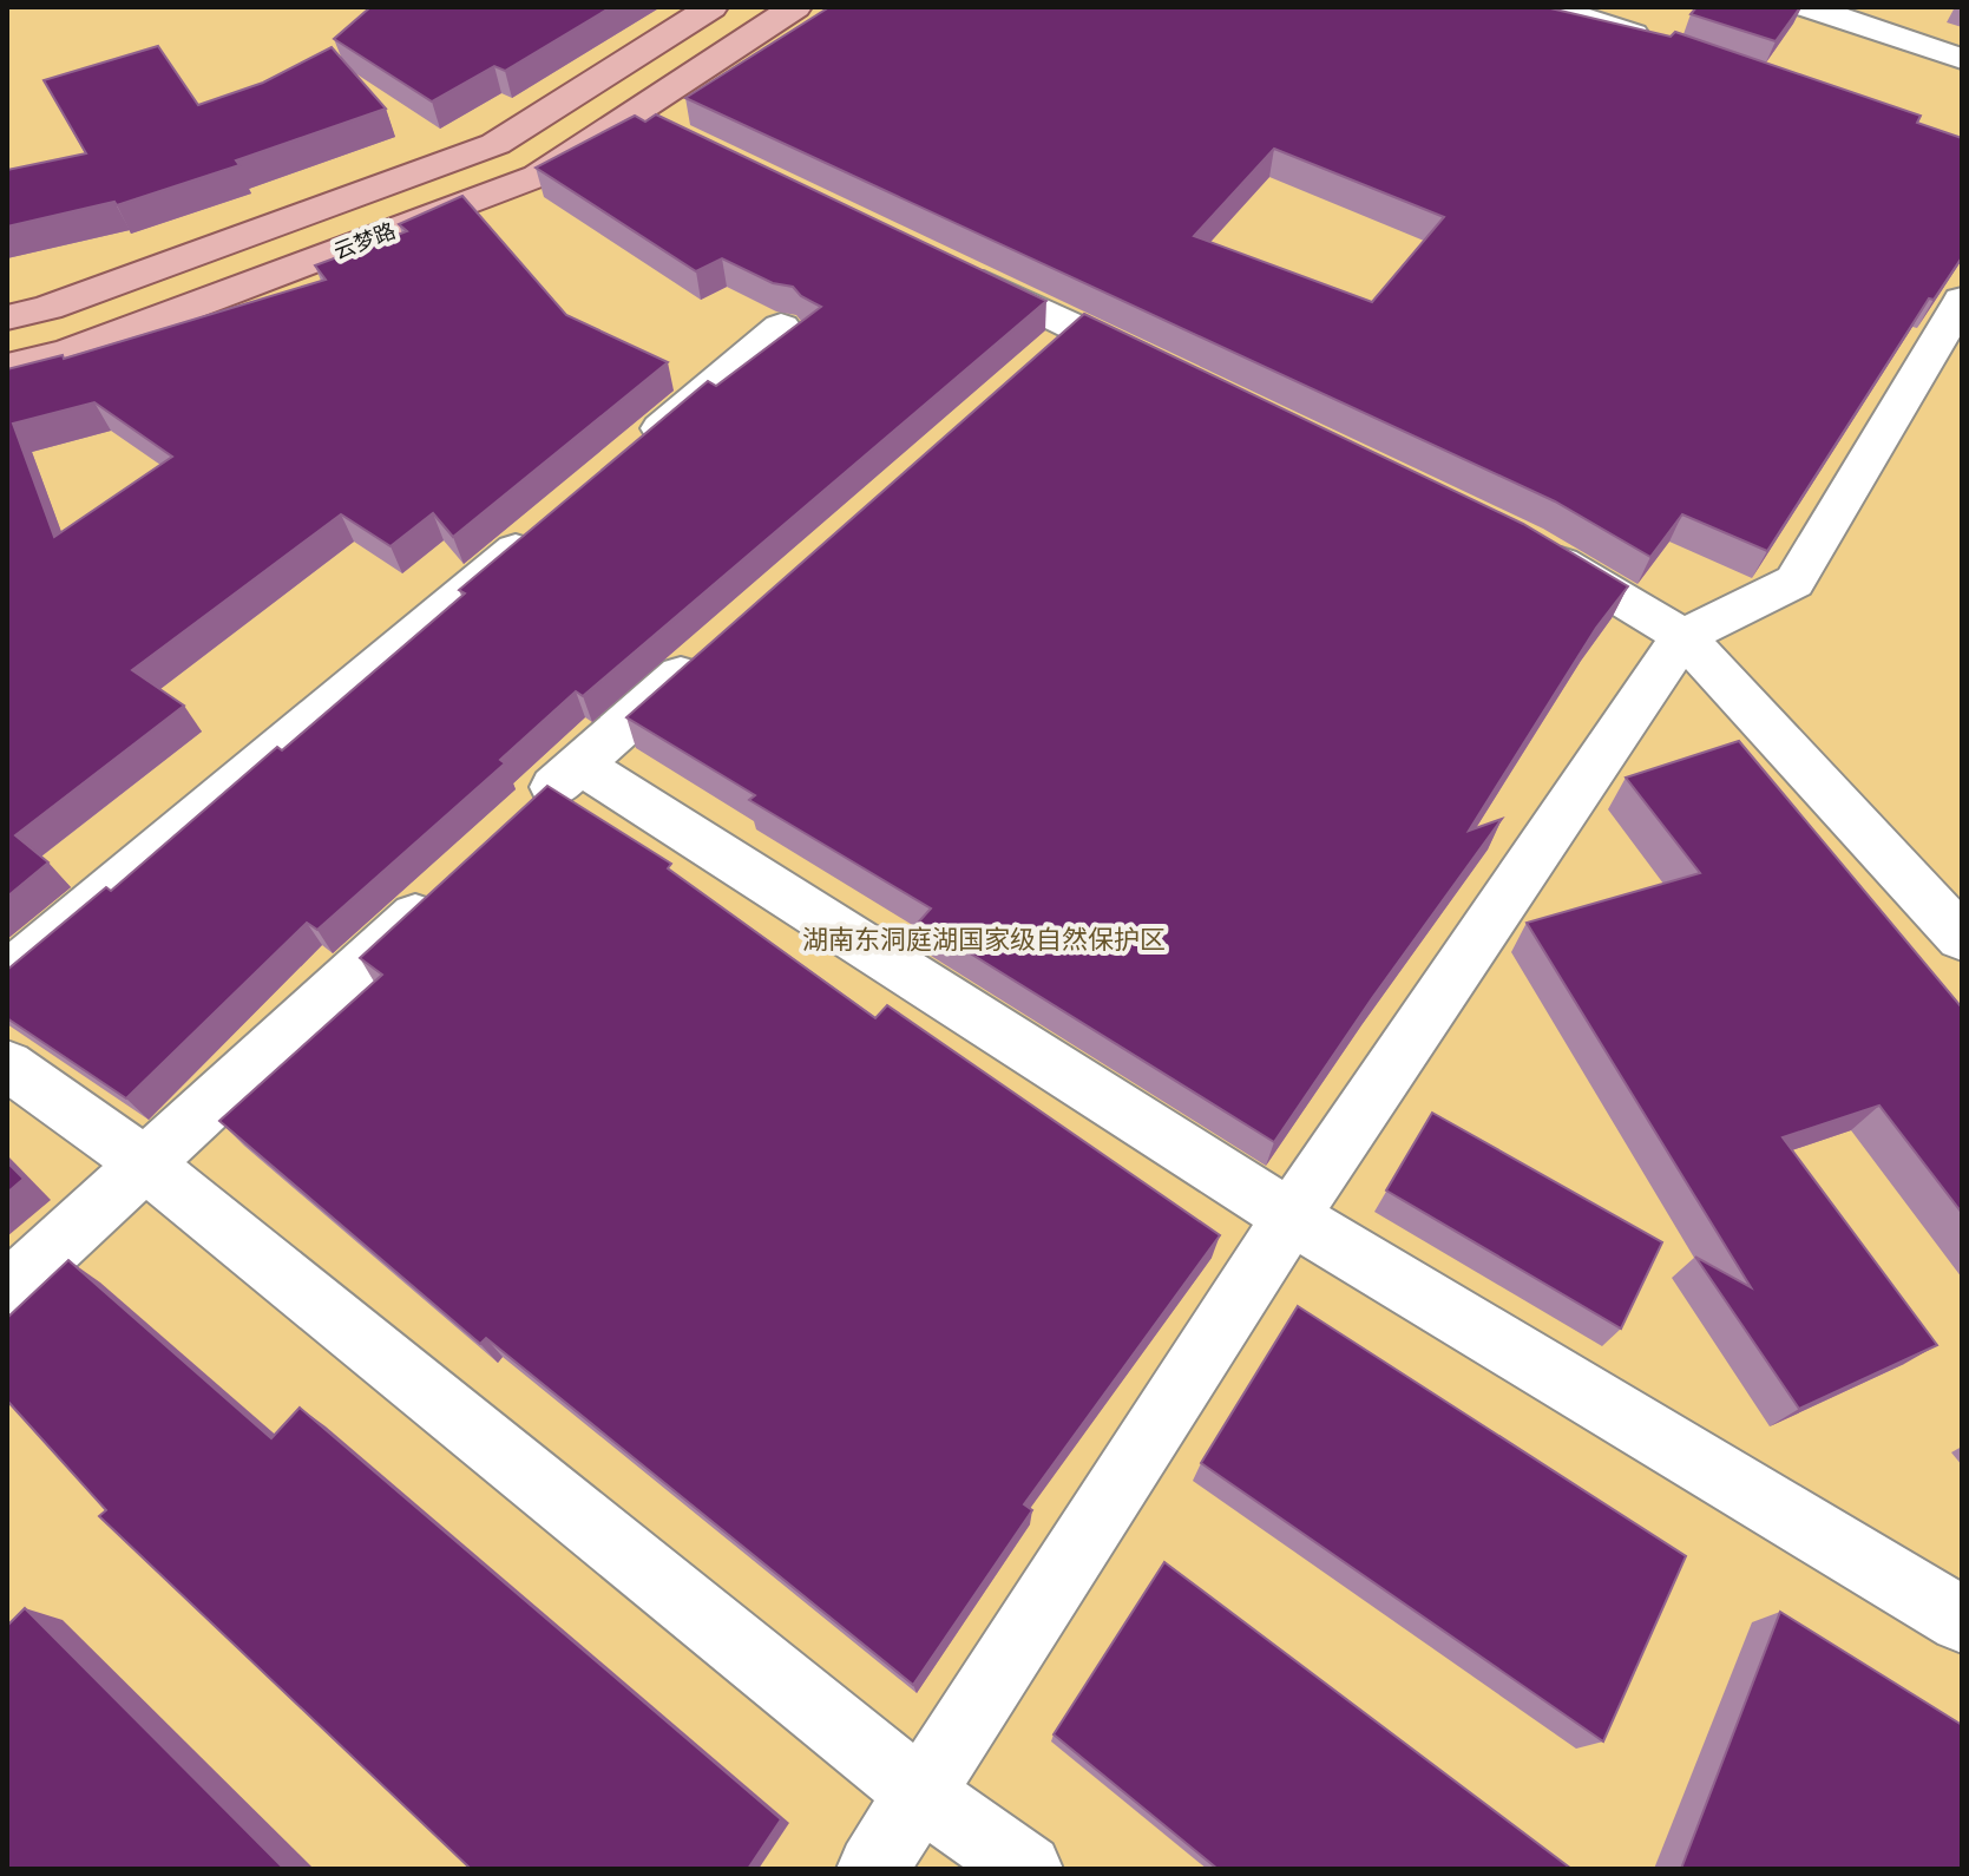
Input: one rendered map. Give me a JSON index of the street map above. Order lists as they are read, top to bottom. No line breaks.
{"streets":{"main road":["云梦路"]},"parks":["湖南东洞庭湖国家级自然保护区"]}
